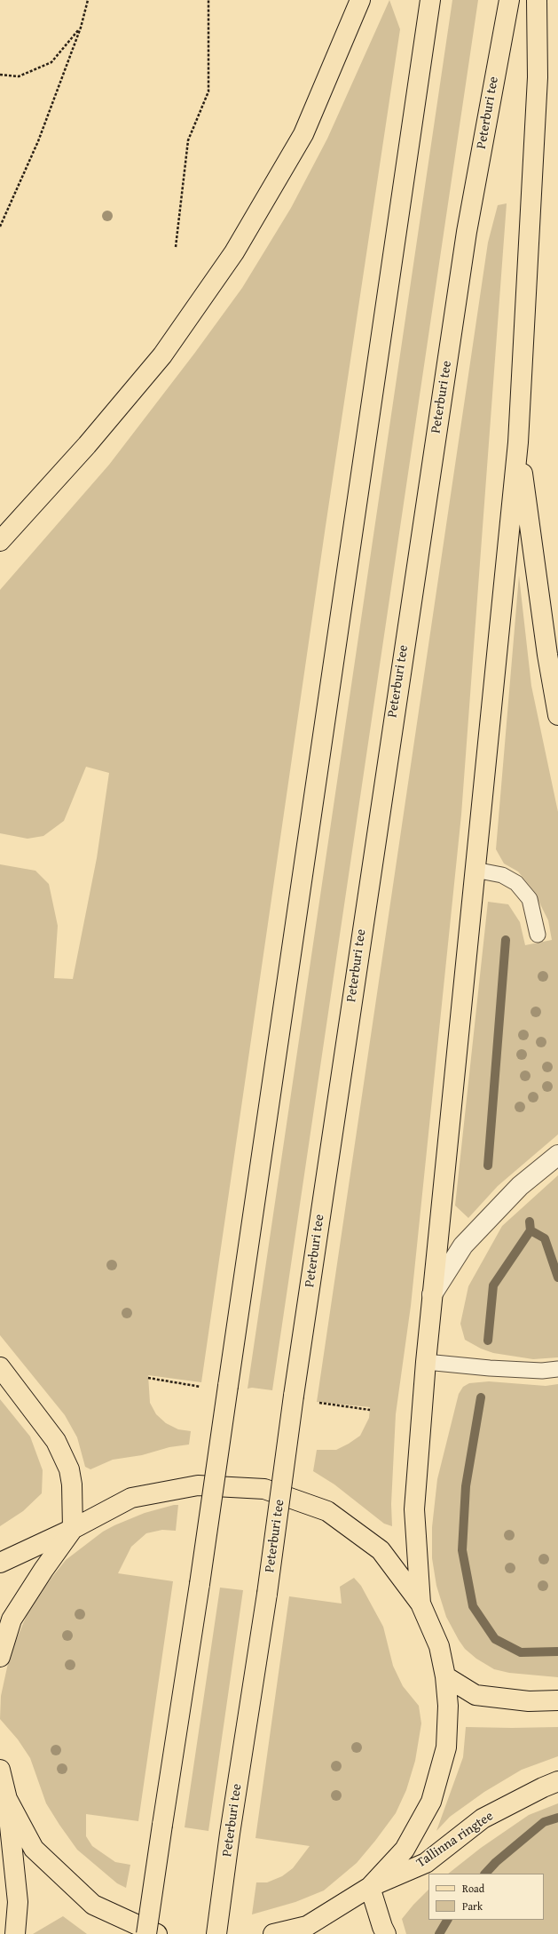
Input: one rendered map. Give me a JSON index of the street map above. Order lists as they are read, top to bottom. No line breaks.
{"streets":{"main road":["Peterburi tee","Tallinna ringtee"]},"legend":["Road","Park"]}
